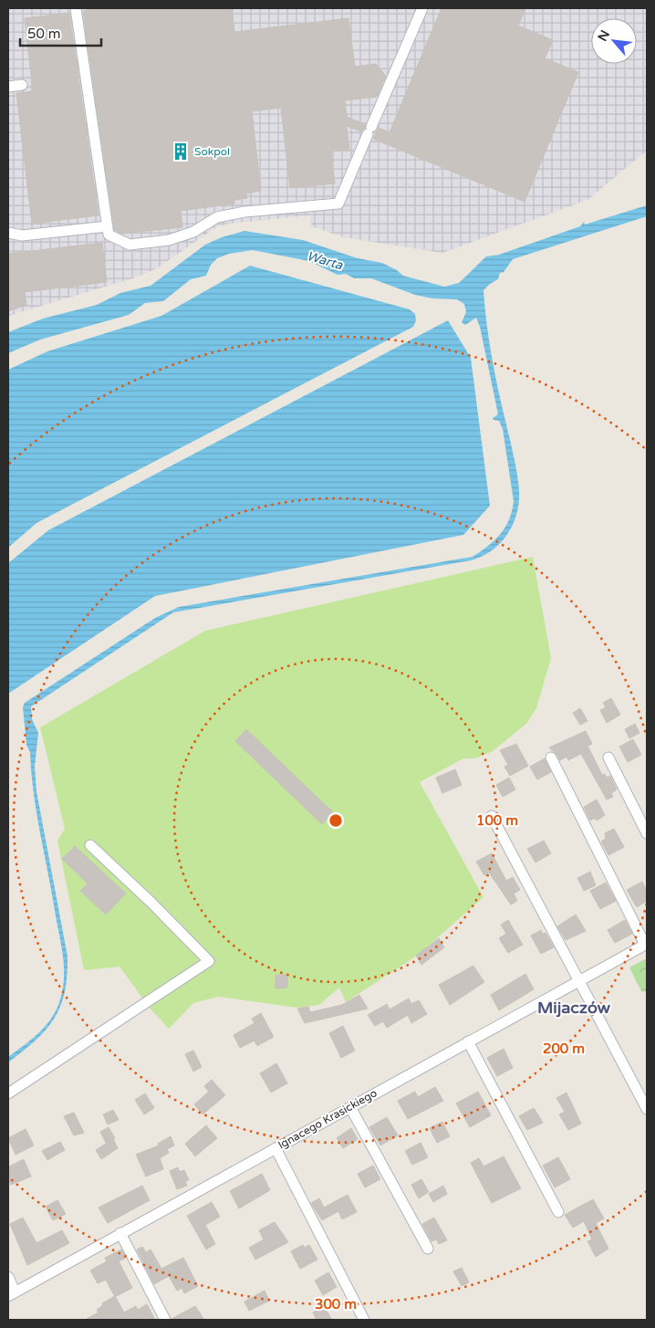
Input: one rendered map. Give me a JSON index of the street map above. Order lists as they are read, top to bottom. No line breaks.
{"streets":{"street":["Ignacego Krasickiego"]},"districts":["Mijaczów"],"water":["Warta"],"places":{"building":["Sokpol"]},"scale_bar":"50 m","north":"top left","rings":["100 m","200 m","300 m"]}
